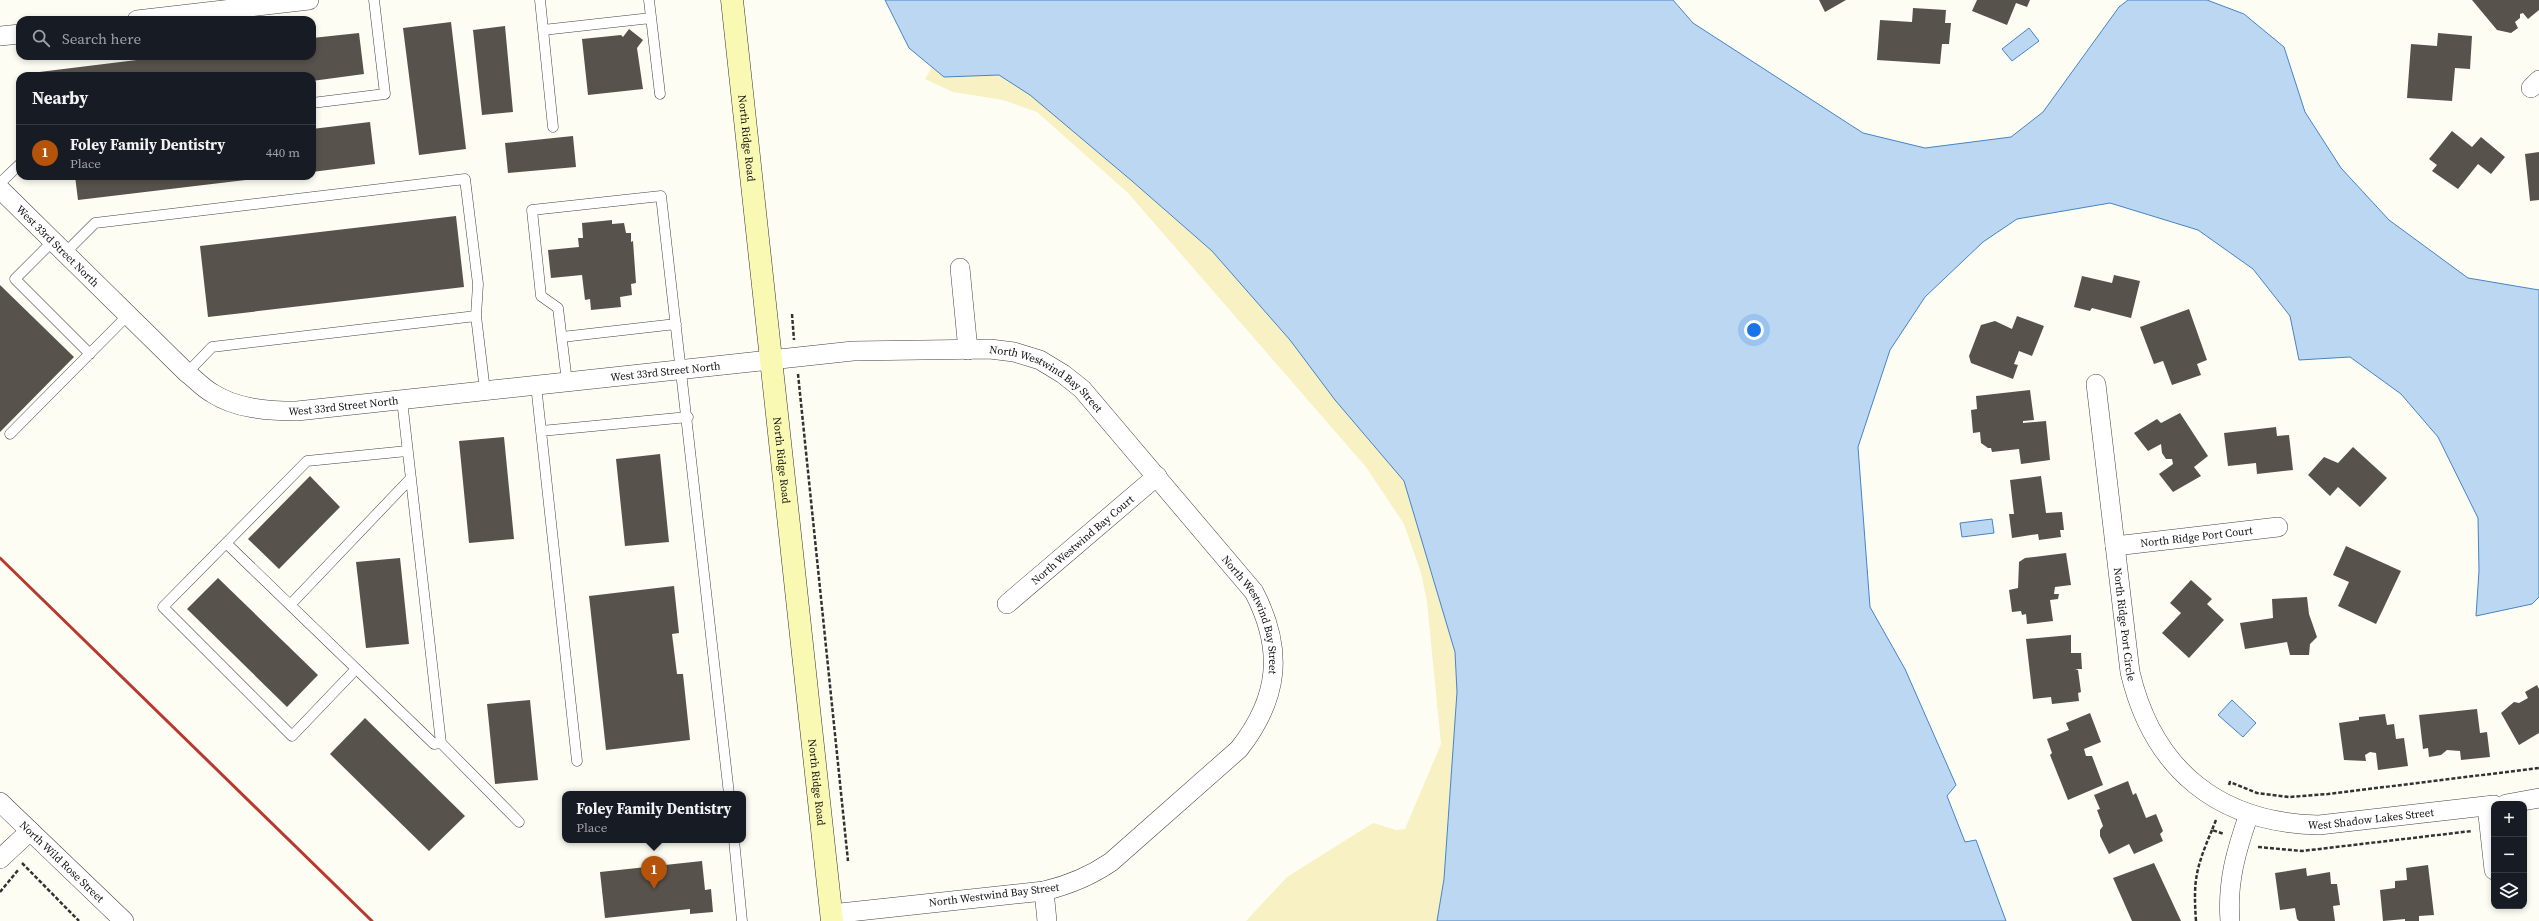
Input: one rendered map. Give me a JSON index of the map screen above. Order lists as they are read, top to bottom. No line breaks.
{"streets":{"main road":["North Ridge Road"],"street":["West 33rd Street North","North Westwind Bay Street","North Ridge Port Court","North Westwind Bay Court","North Ridge Port Circle","West Shadow Lakes Street","North Wild Rose Street"]},"crossings":[["North Ridge Road","West 33rd Street North"],["North Ridge Road","North Westwind Bay Street"],["West 33rd Street North","North Westwind Bay Street"],["North Westwind Bay Street","North Westwind Bay Court"],["North Ridge Port Court","North Ridge Port Circle"],["North Ridge Port Circle","West Shadow Lakes Street"]],"page":{"search":"Search here","heading":"Nearby","list":[{"mark":"1","name":"Foley Family Dentistry","note":"Place","value":"440 m"}],"popup":["Foley Family Dentistry","Place"],"map_buttons":["+","−"],"pins":"1"}}
